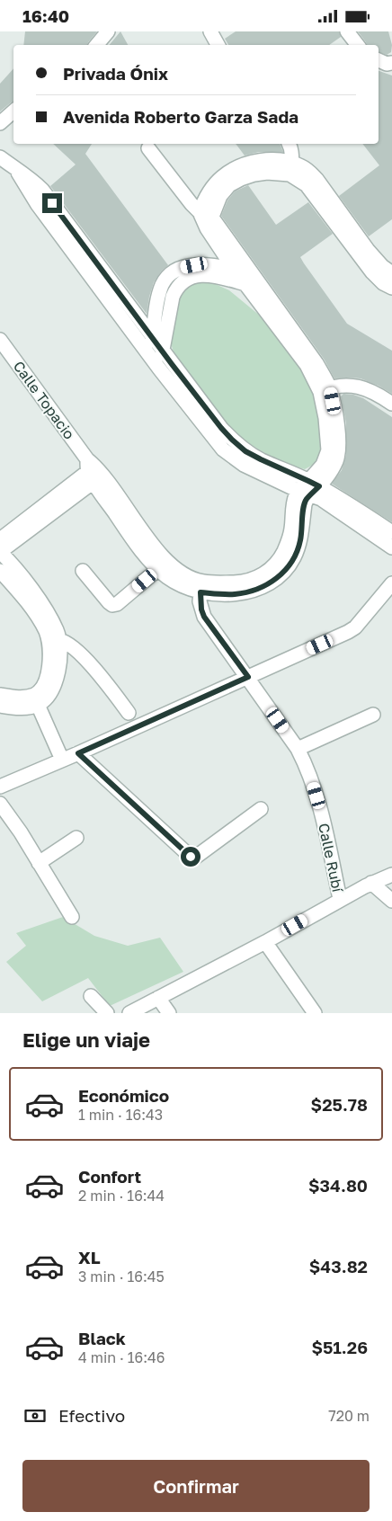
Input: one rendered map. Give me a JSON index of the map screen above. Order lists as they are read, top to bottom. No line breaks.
{"streets":{"street":["Calle Topacio","Calle Rubí"]},"page":{"status":"16:40","banner":["Privada Ónix","Avenida Roberto Garza Sada"],"heading":"Elige un viaje","list":[{"name":"Económico","note":"1 min · 16:43","value":"$25.78"},{"name":"Confort","note":"2 min · 16:44","value":"$34.80"},{"name":"XL","note":"3 min · 16:45","value":"$43.82"},{"name":"Black","note":"4 min · 16:46","value":"$51.26"}],"pay":["Efectivo","720 m"],"buttons":"Confirmar"}}
